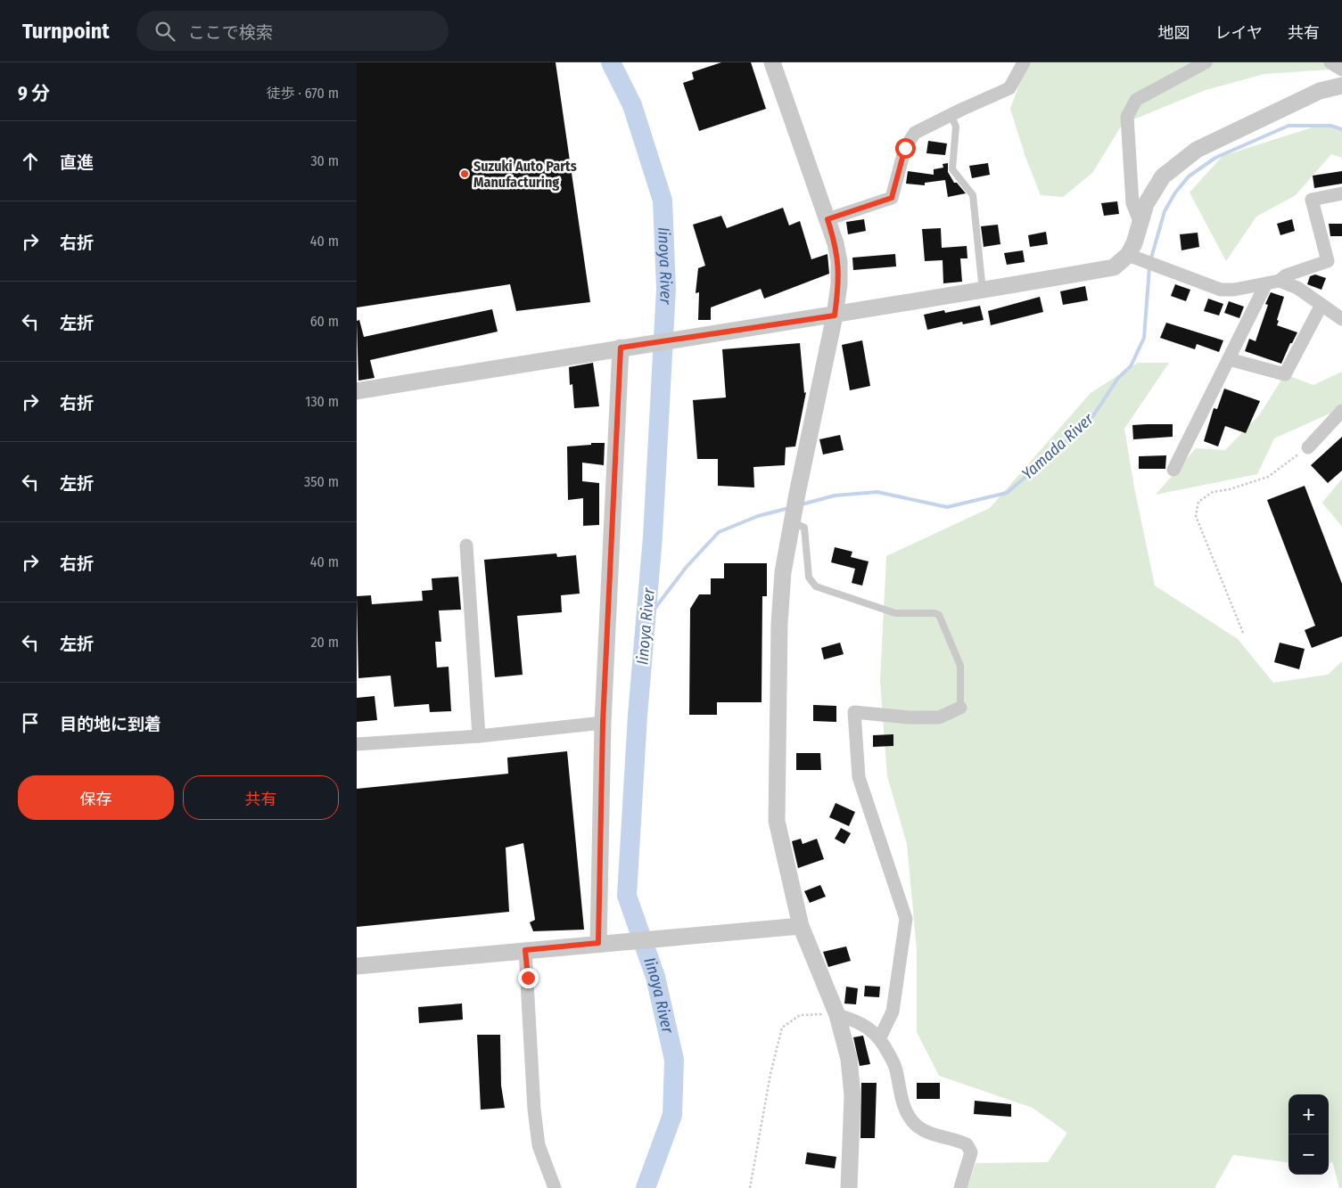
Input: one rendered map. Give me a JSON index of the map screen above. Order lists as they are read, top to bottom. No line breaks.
{"water":["Iinoya River","Yamada River"],"places":["Suzuki Auto Parts Manufacturing"],"page":{"header":"Turnpoint","search":"ここで検索","nav":["地図","レイヤ","共有"],"heading":["9 分","徒歩 · 670 m"],"list":[["直進","30 m"],["右折","40 m"],["左折","60 m"],["右折","130 m"],["左折","350 m"],["右折","40 m"],["左折","20 m"],"目的地に到着"],"buttons":["保存","共有"],"map_buttons":["+","−"]}}
